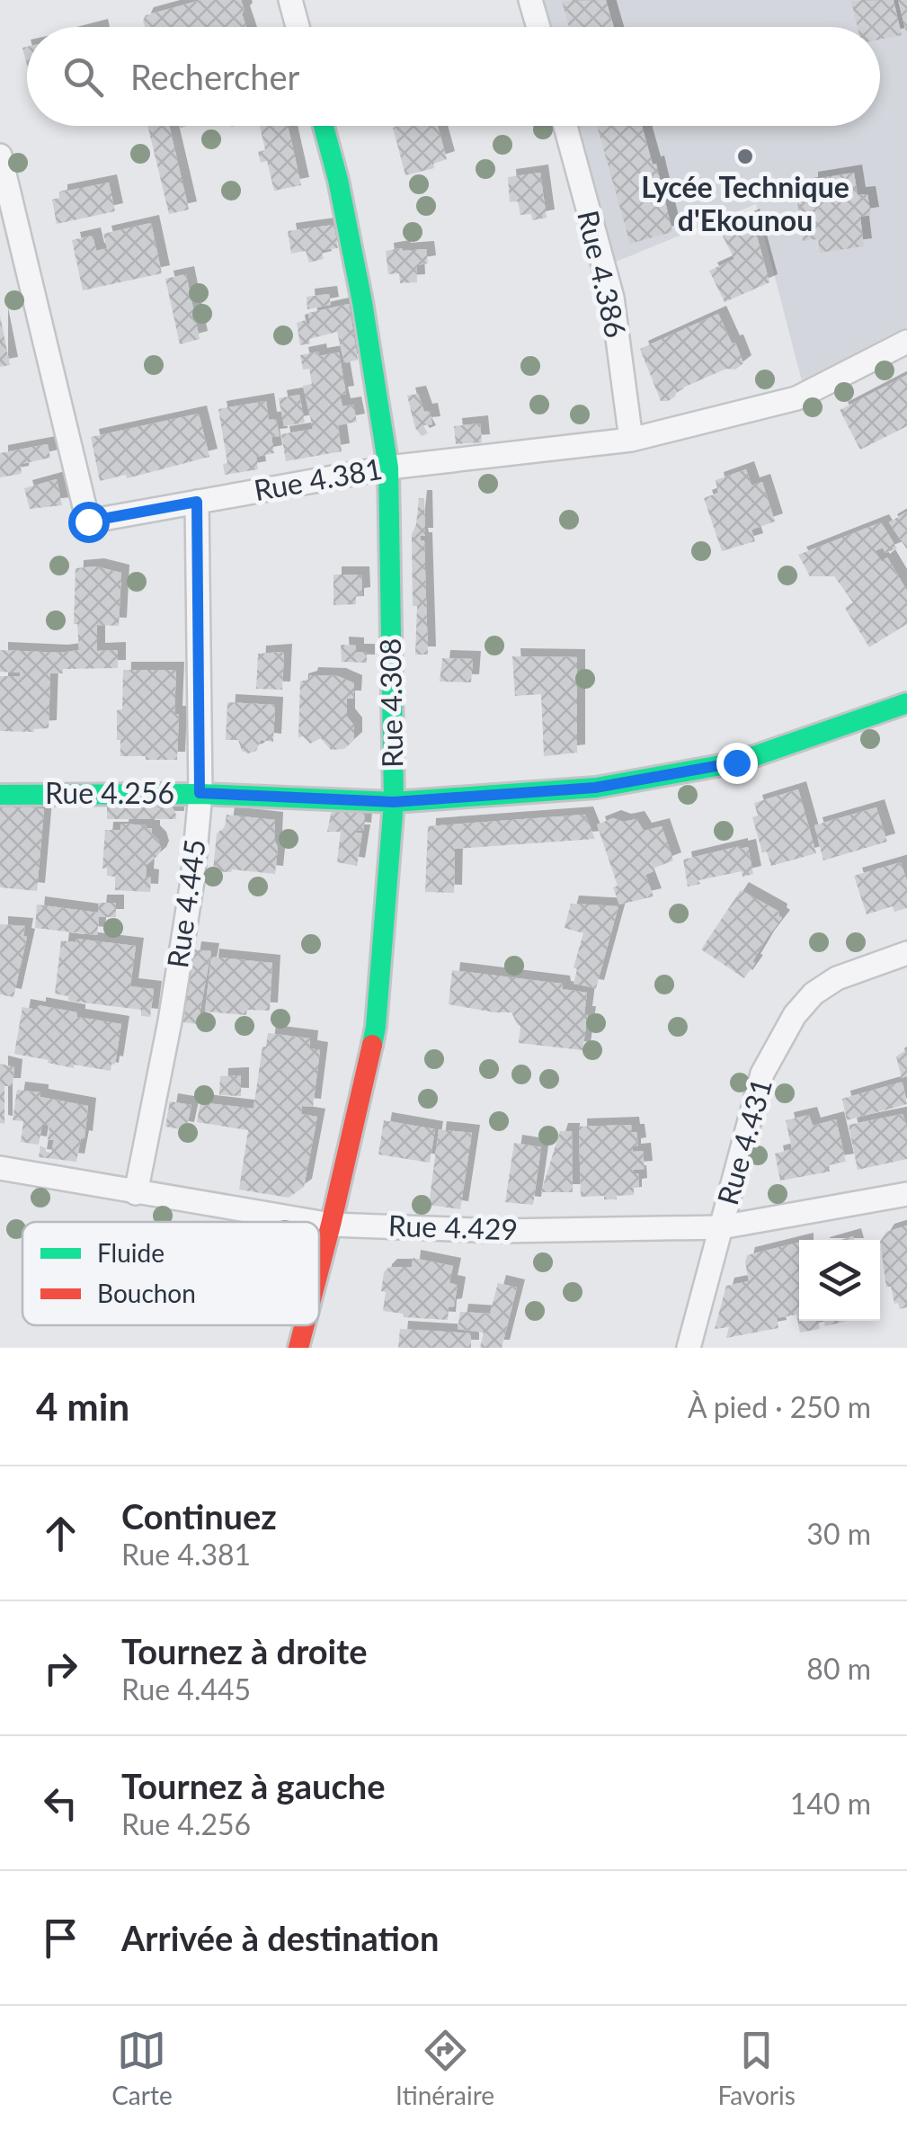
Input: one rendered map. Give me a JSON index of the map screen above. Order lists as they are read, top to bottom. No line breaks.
{"streets":{"street":["Rue 4.386","Rue 4.381","Rue 4.308","Rue 4.256","Rue 4.445","Rue 4.431","Rue 4.429"]},"crossings":[["Rue 4.386","Rue 4.381"],["Rue 4.381","Rue 4.308"],["Rue 4.381","Rue 4.445"],["Rue 4.308","Rue 4.256"],["Rue 4.308","Rue 4.429"],["Rue 4.256","Rue 4.445"],["Rue 4.445","Rue 4.429"],["Rue 4.431","Rue 4.429"]],"places":["Lycée Technique d'Ekounou"],"legend":["Fluide","Bouchon"],"page":{"search":"Rechercher","heading":["4 min","À pied · 250 m"],"list":[["Continuez","Rue 4.381","30 m"],["Tournez à droite","Rue 4.445","80 m"],["Tournez à gauche","Rue 4.256","140 m"],"Arrivée à destination"],"nav":["Carte","Itinéraire","Favoris"]}}
